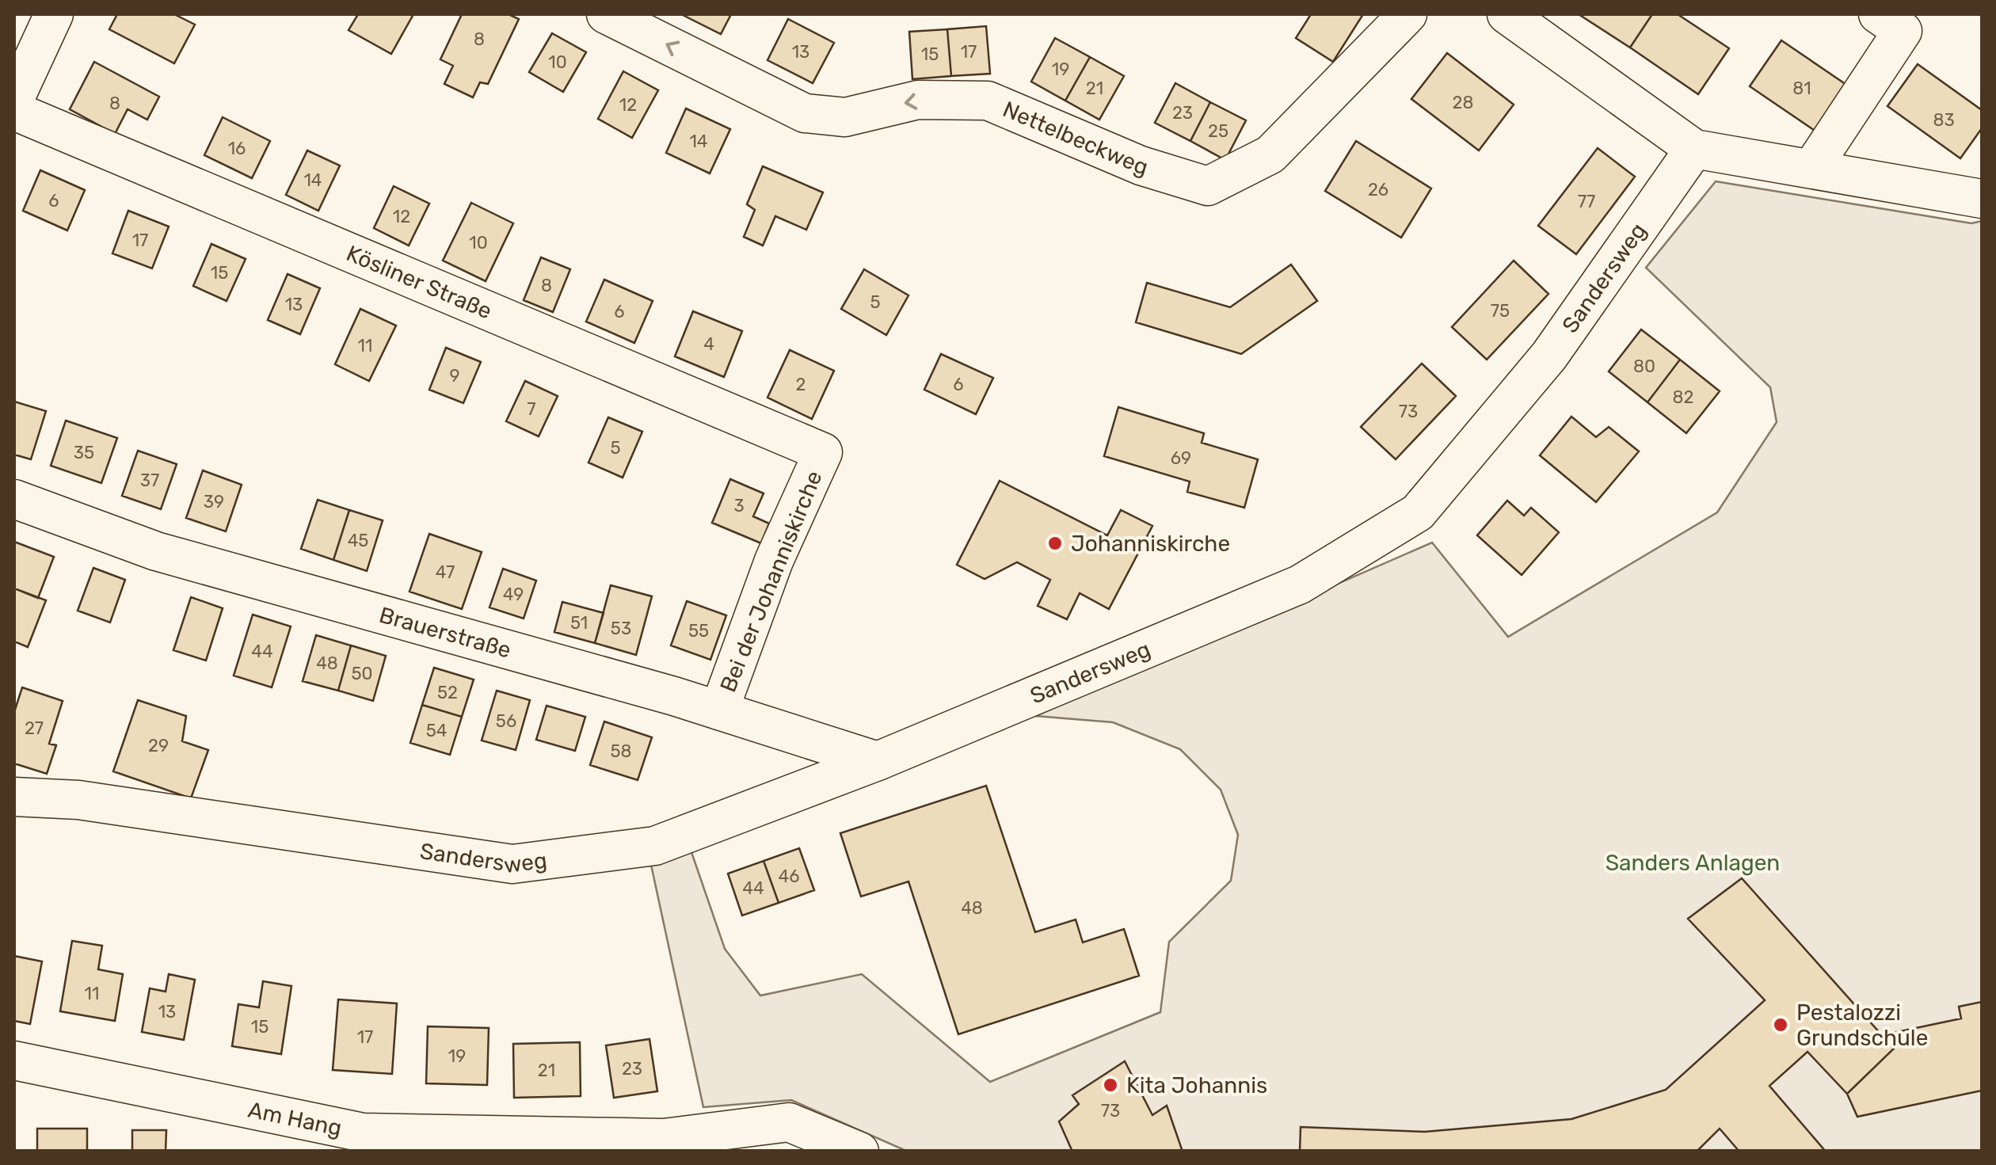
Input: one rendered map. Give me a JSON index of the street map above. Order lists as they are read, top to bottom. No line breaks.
{"streets":{"street":["Nettelbeckweg","Sandersweg","Kösliner Straße","Bei der Johanniskirche","Brauerstraße","Am Hang"]},"crossings":[["Sandersweg","Brauerstraße"],["Kösliner Straße","Bei der Johanniskirche"],["Bei der Johanniskirche","Brauerstraße"]],"one_way":["Nettelbeckweg"],"parks":["Sanders Anlagen"],"places":["Johanniskirche","Pestalozzi Grundschule","Kita Johannis"],"house_numbers":["8","13","17","15","10","19","21","81","28","8","12","23","83","25","14","16","14","26","6","77","12","17","10","15","8","5","13","75","6","4","11","80","9","2","6","82","7","73","5","35","69","37","39","3","45","47","49","51","53","55","44","48","50","52","56","27","54","29","58","46","44","48","11","13","15","17","19","23","21","73"]}
